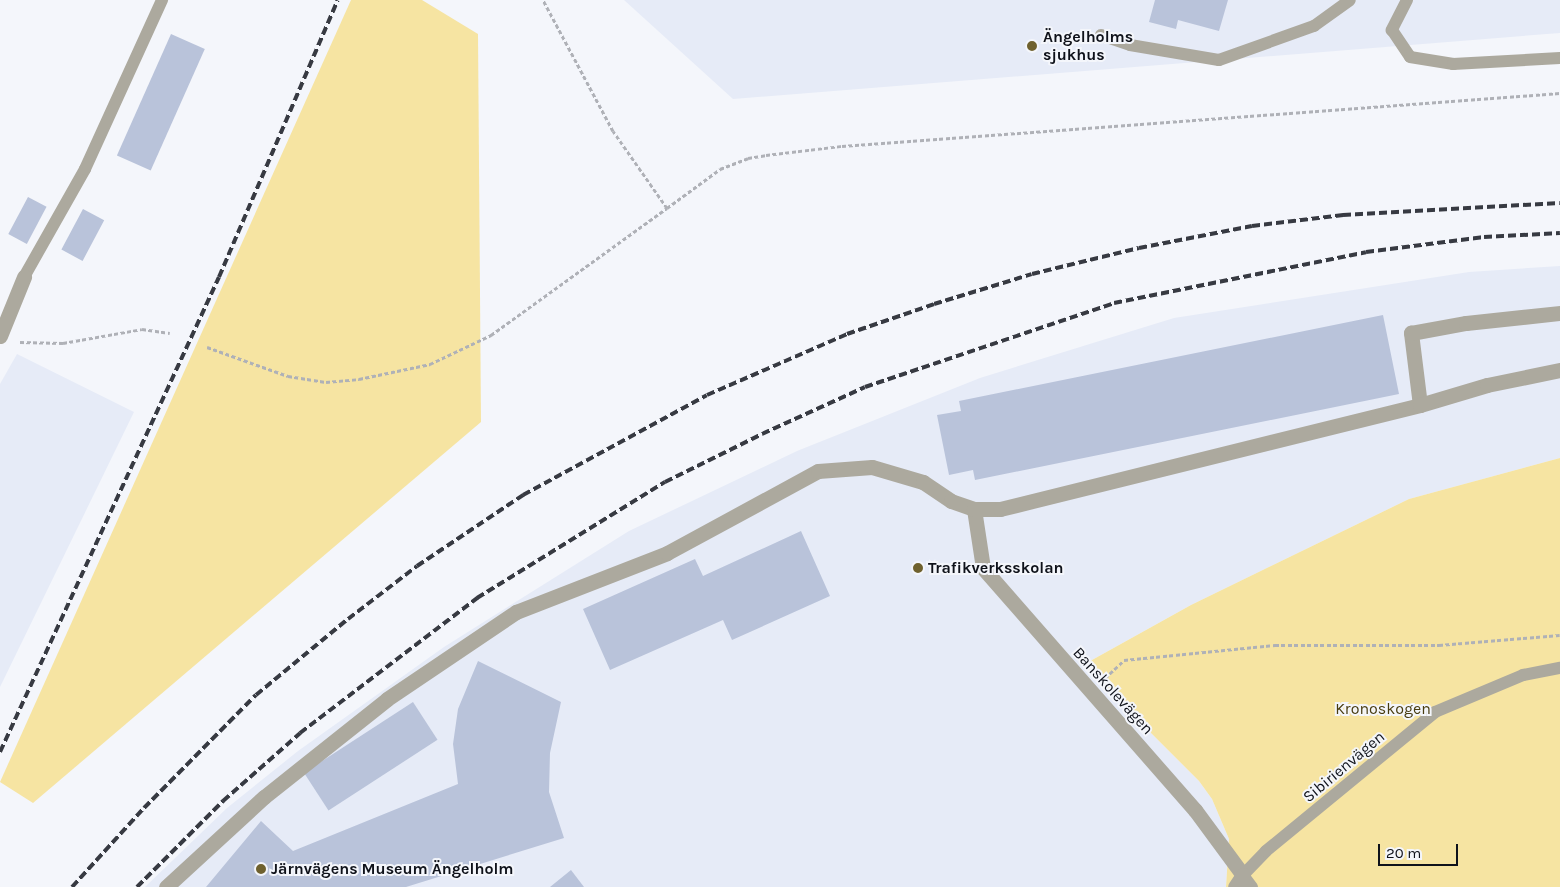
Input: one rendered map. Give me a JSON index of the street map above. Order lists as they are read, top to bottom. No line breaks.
{"streets":{"street":["Banskolevägen"],"lane":["Sibirienvägen"]},"crossings":[["Banskolevägen","Sibirienvägen"]],"parks":["Kronoskogen"],"places":["Ängelholms sjukhus","Trafikverksskolan","Järnvägens Museum Ängelholm"],"scale_bar":"20 m"}
